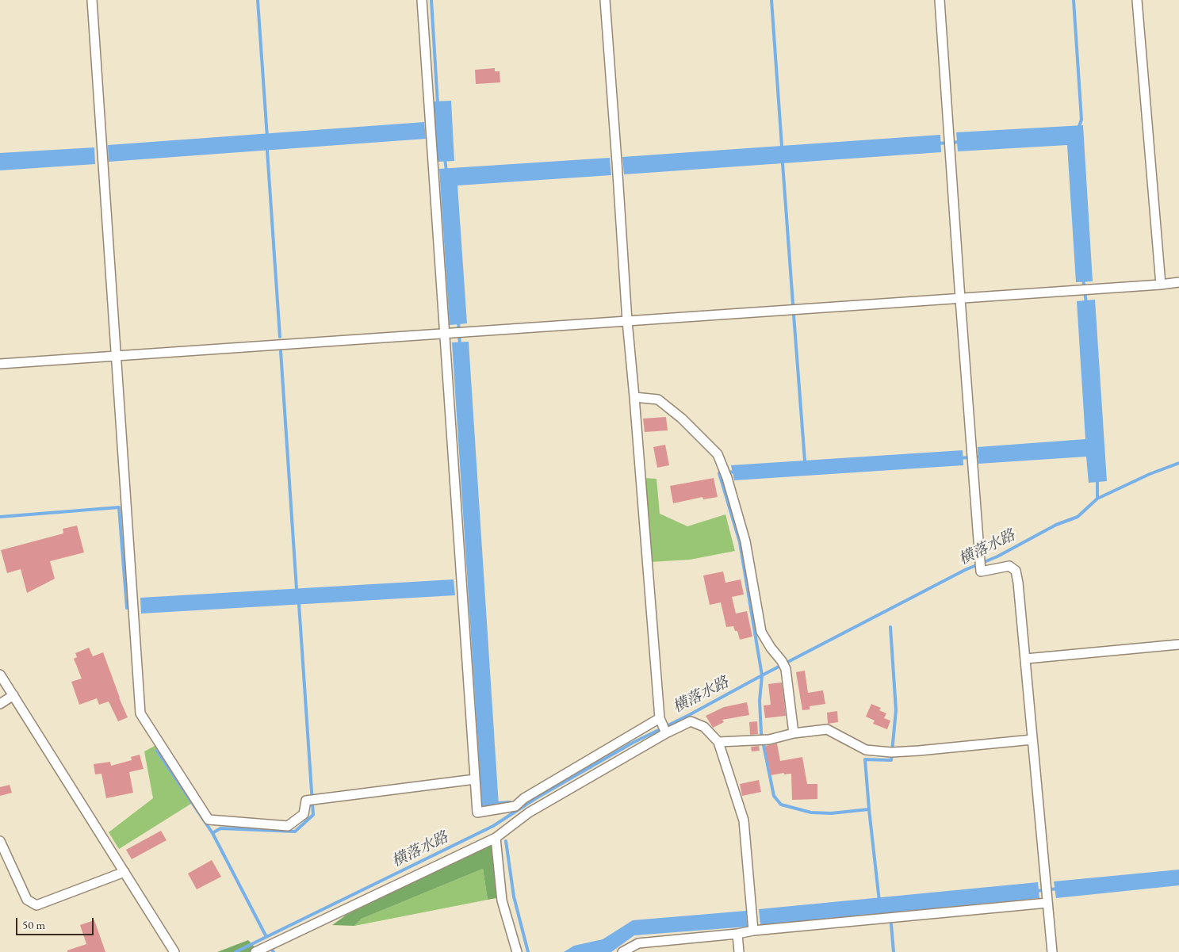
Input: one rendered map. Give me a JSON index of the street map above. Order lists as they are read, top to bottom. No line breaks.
{"water":["横落水路"],"scale_bar":"50 m"}
